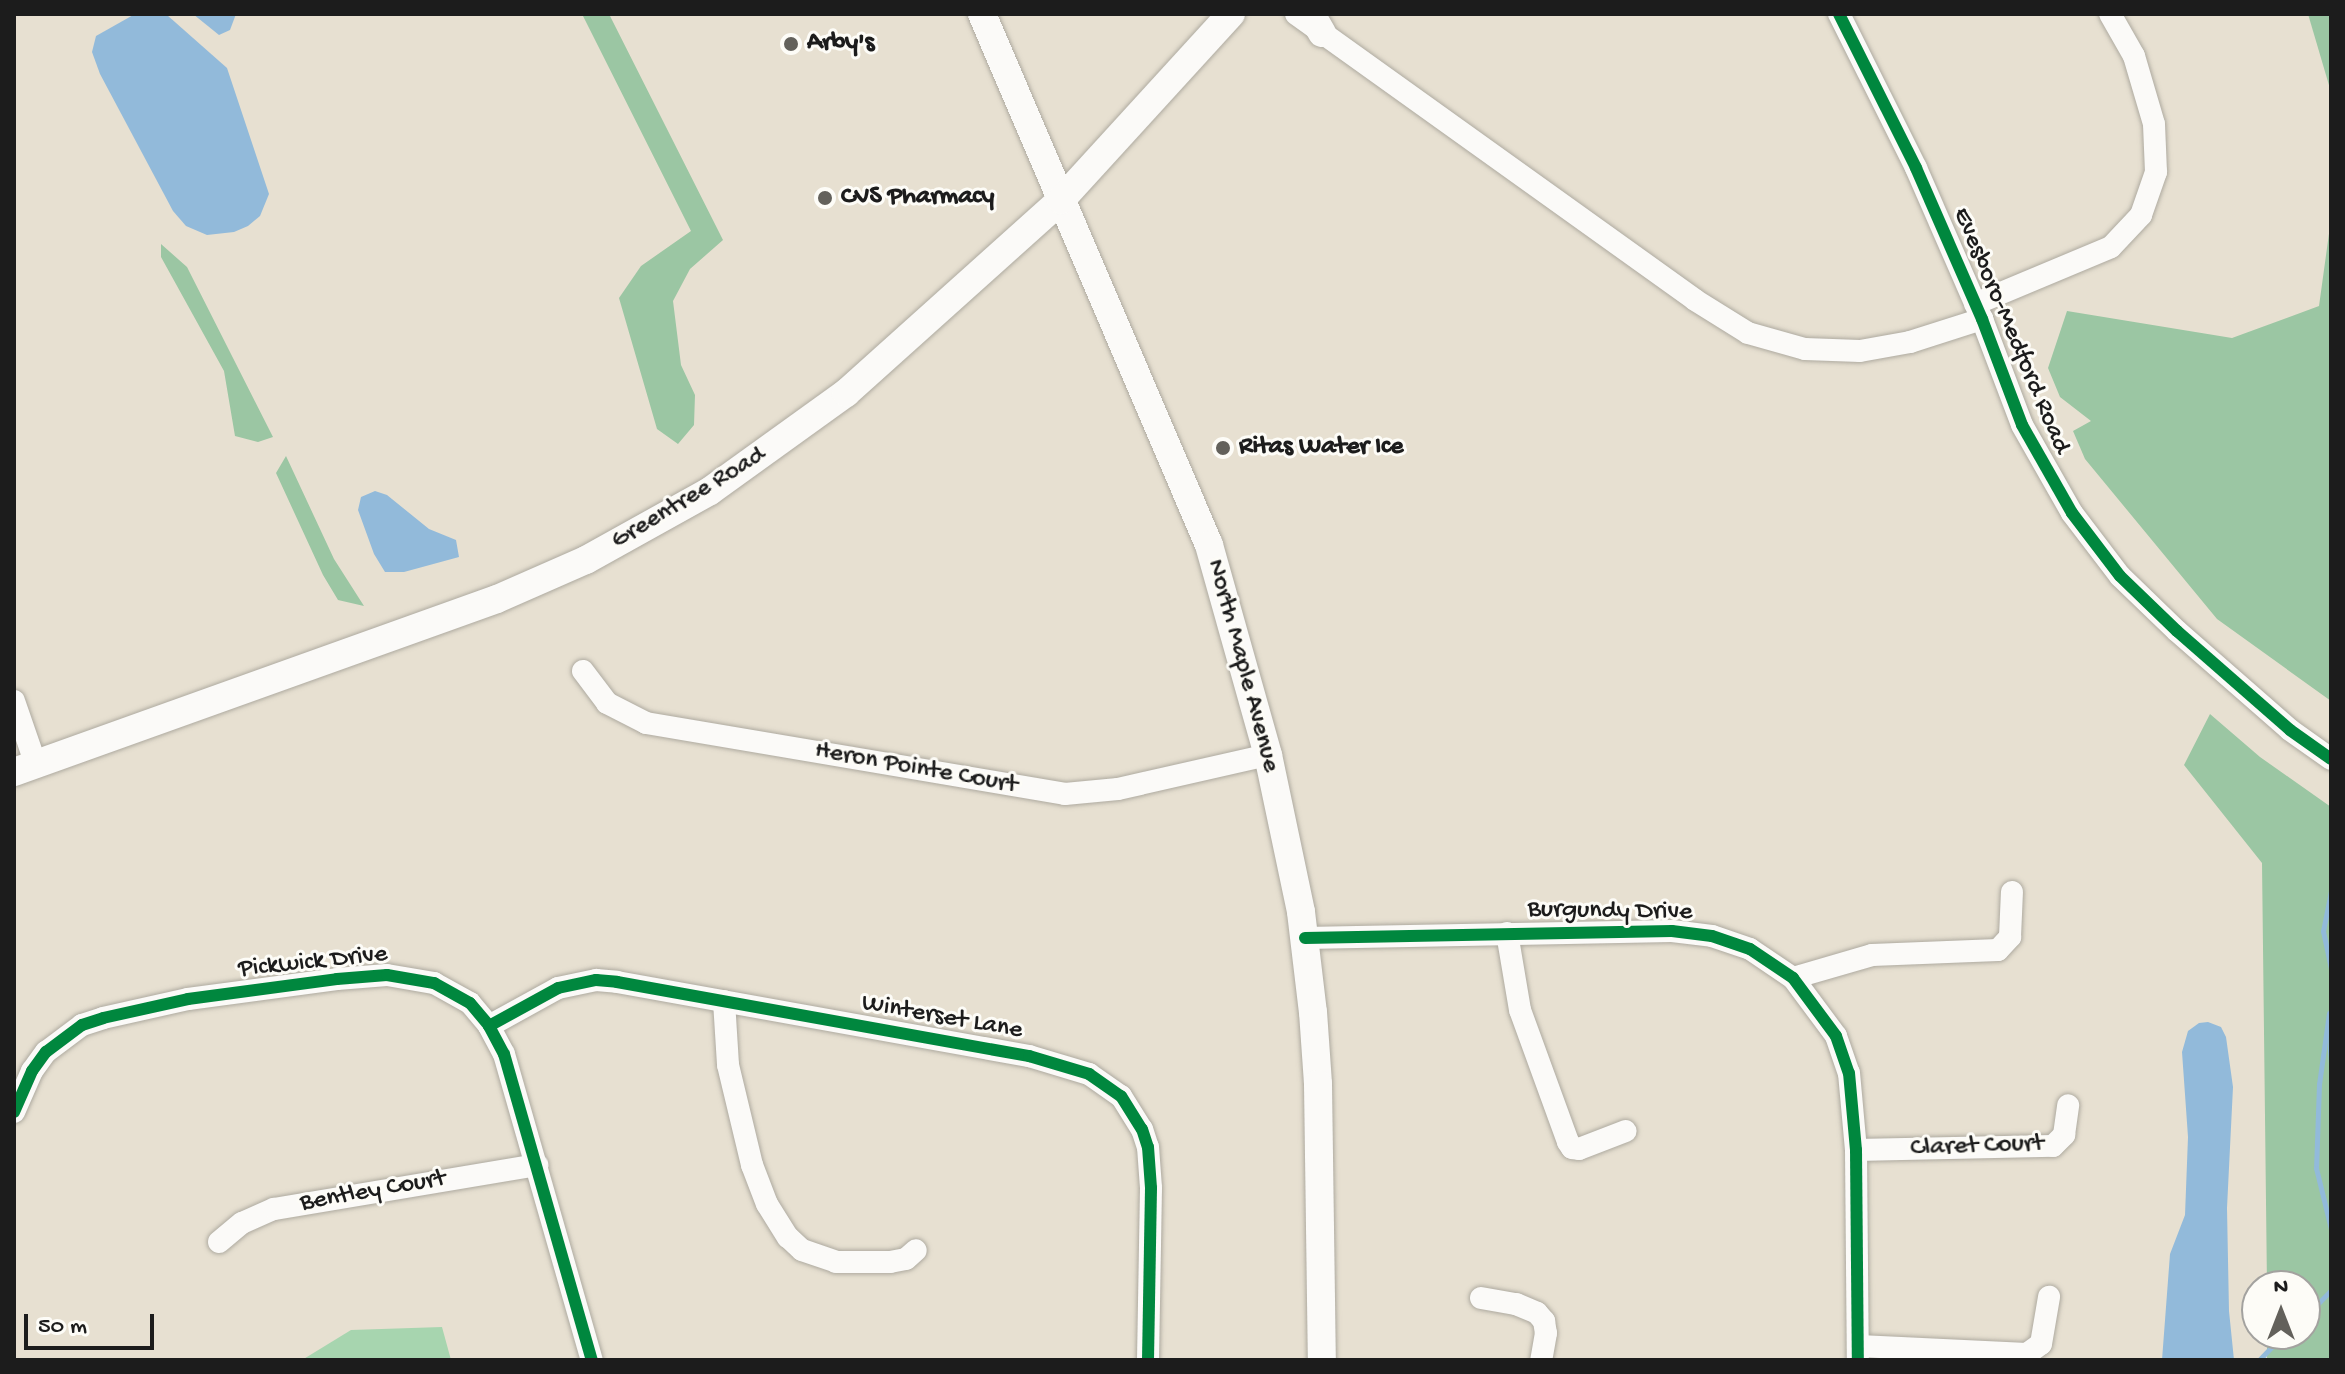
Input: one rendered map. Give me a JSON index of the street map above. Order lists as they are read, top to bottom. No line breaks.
{"streets":{"main road":["Greentree Road","North Maple Avenue"],"street":["Evesboro-Medford Road","Heron Pointe Court","Burgundy Drive","Pickwick Drive","Winterset Lane","Claret Court","Bentley Court"]},"crossings":[["Greentree Road","North Maple Avenue"],["North Maple Avenue","Heron Pointe Court"],["North Maple Avenue","Burgundy Drive"],["Burgundy Drive","Claret Court"],["Pickwick Drive","Winterset Lane"],["Pickwick Drive","Bentley Court"]],"places":["Arby's","CVS Pharmacy","Ritas Water Ice"],"scale_bar":"50 m","north":"top"}
